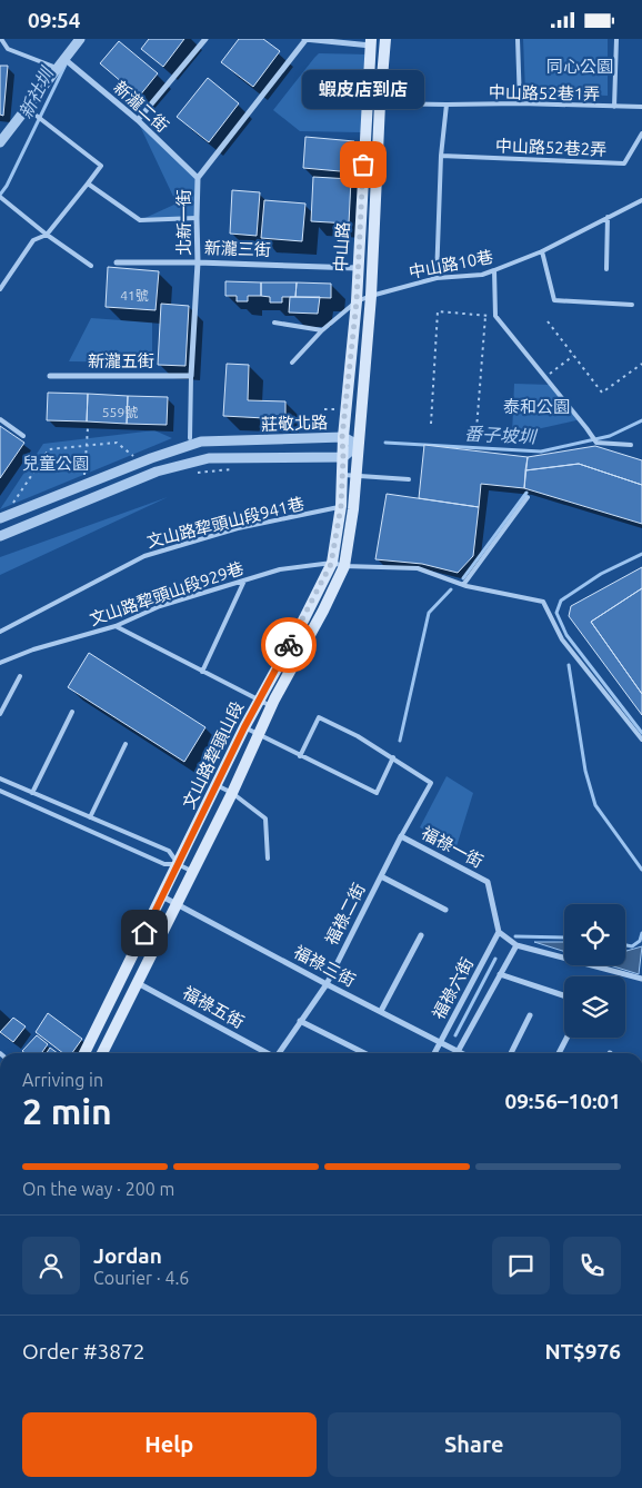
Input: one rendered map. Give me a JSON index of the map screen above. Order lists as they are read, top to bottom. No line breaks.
{"streets":{"main road":["中山路","文山路犂頭山段"],"street":["新瀧二街","北新一街","新瀧三街","新瀧五街","莊敬北路","福祿一街","福祿二街","福祿三街","福祿六街","福祿五街"],"lane":["中山路52巷1弄","中山路52巷2弄","中山路10巷","文山路犂頭山段941巷","文山路犂頭山段929巷"]},"crossings":[["中山路52巷1弄","中山路"],["新瀧二街","北新一街"],["北新一街","新瀧三街"],["北新一街","新瀧五街"],["中山路","新瀧三街"],["中山路","中山路10巷"],["中山路","莊敬北路"],["中山路","文山路犂頭山段"],["莊敬北路","文山路犂頭山段"],["文山路犂頭山段941巷","文山路犂頭山段"],["文山路犂頭山段929巷","文山路犂頭山段"],["文山路犂頭山段","福祿三街"],["文山路犂頭山段","福祿五街"],["福祿一街","福祿二街"],["福祿一街","福祿六街"],["福祿二街","福祿三街"],["福祿三街","福祿六街"]],"water":["新社圳","番子坡圳"],"parks":["同心公園","泰和公園","兒童公園"],"places":["蝦皮店到店"],"house_numbers":["41號","559號"],"page":{"status":"09:54","bubble":"蝦皮店到店","heading":["2 min","Arriving in","09:56–10:01"],"panel":["Jordan","Courier · 4.6","Order #3872","NT$976"],"bar":"On the way · 200 m","buttons":["Help","Share"]}}
